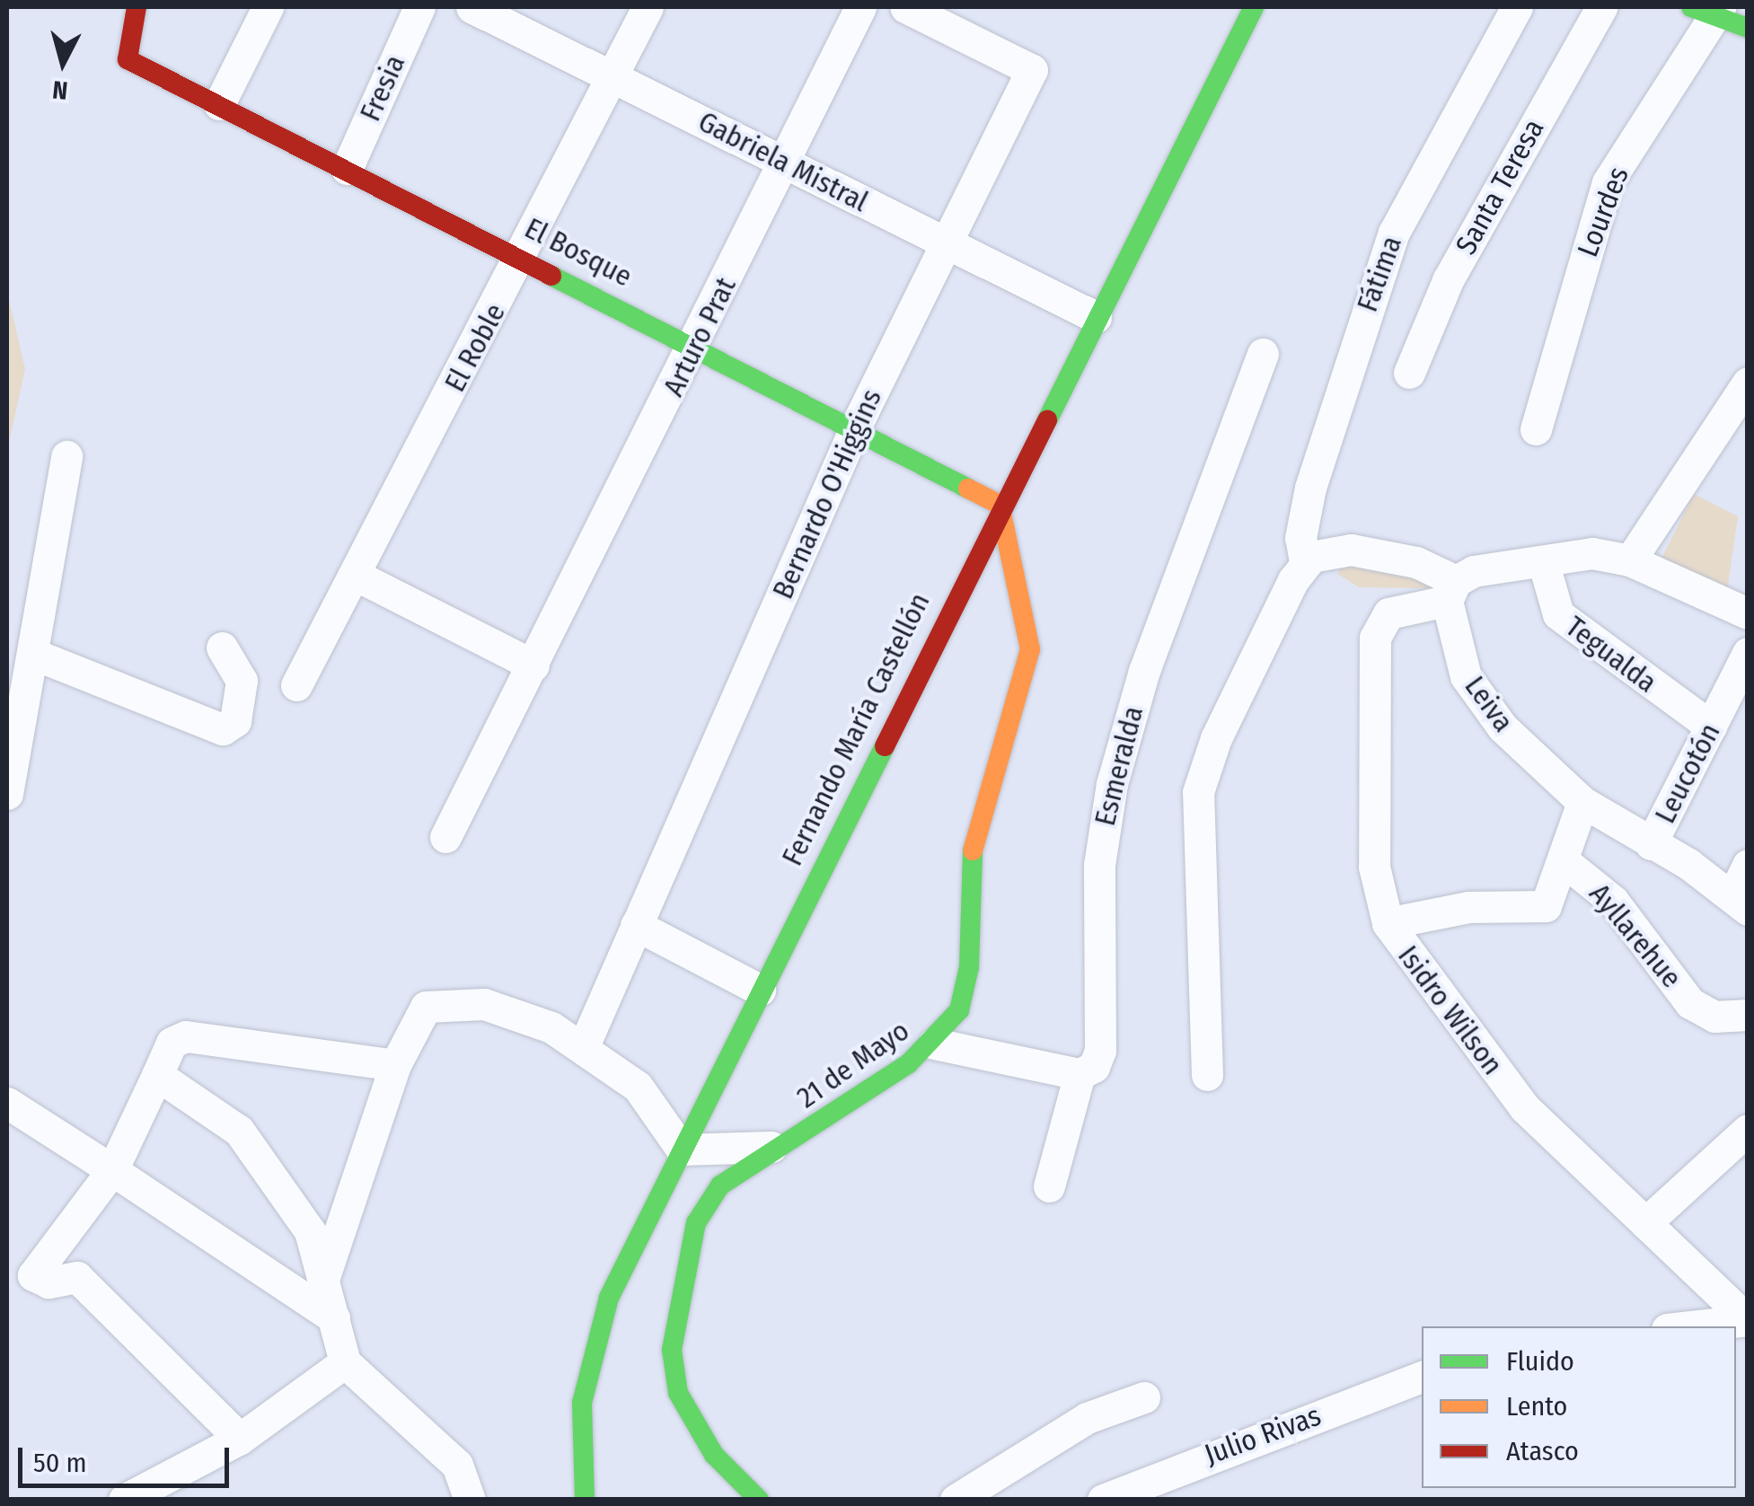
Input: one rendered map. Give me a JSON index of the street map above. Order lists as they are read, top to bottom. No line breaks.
{"streets":{"street":["Fresia","Gabriela Mistral","Santa Teresa","Lourdes","El Bosque","Fátima","Arturo Prat","El Roble","Bernardo O'Higgins","Tegualda","Leiva","Fernando María Castellón","Esmeralda","Leucotón","Ayllarehue","Isidro Wilson","21 de Mayo","Julio Rivas"]},"crossings":[["Fresia","El Bosque"],["Gabriela Mistral","Arturo Prat"],["Gabriela Mistral","El Roble"],["Gabriela Mistral","Bernardo O'Higgins"],["Gabriela Mistral","Fernando María Castellón"],["El Bosque","Arturo Prat"],["El Bosque","El Roble"],["El Bosque","Bernardo O'Higgins"],["El Bosque","Fernando María Castellón"],["El Bosque","21 de Mayo"],["Tegualda","Leucotón"],["Leiva","Leucotón"],["Leiva","Isidro Wilson"],["Fernando María Castellón","21 de Mayo"]],"legend":["Fluido","Lento","Atasco"],"scale_bar":"50 m","north":"bottom"}
